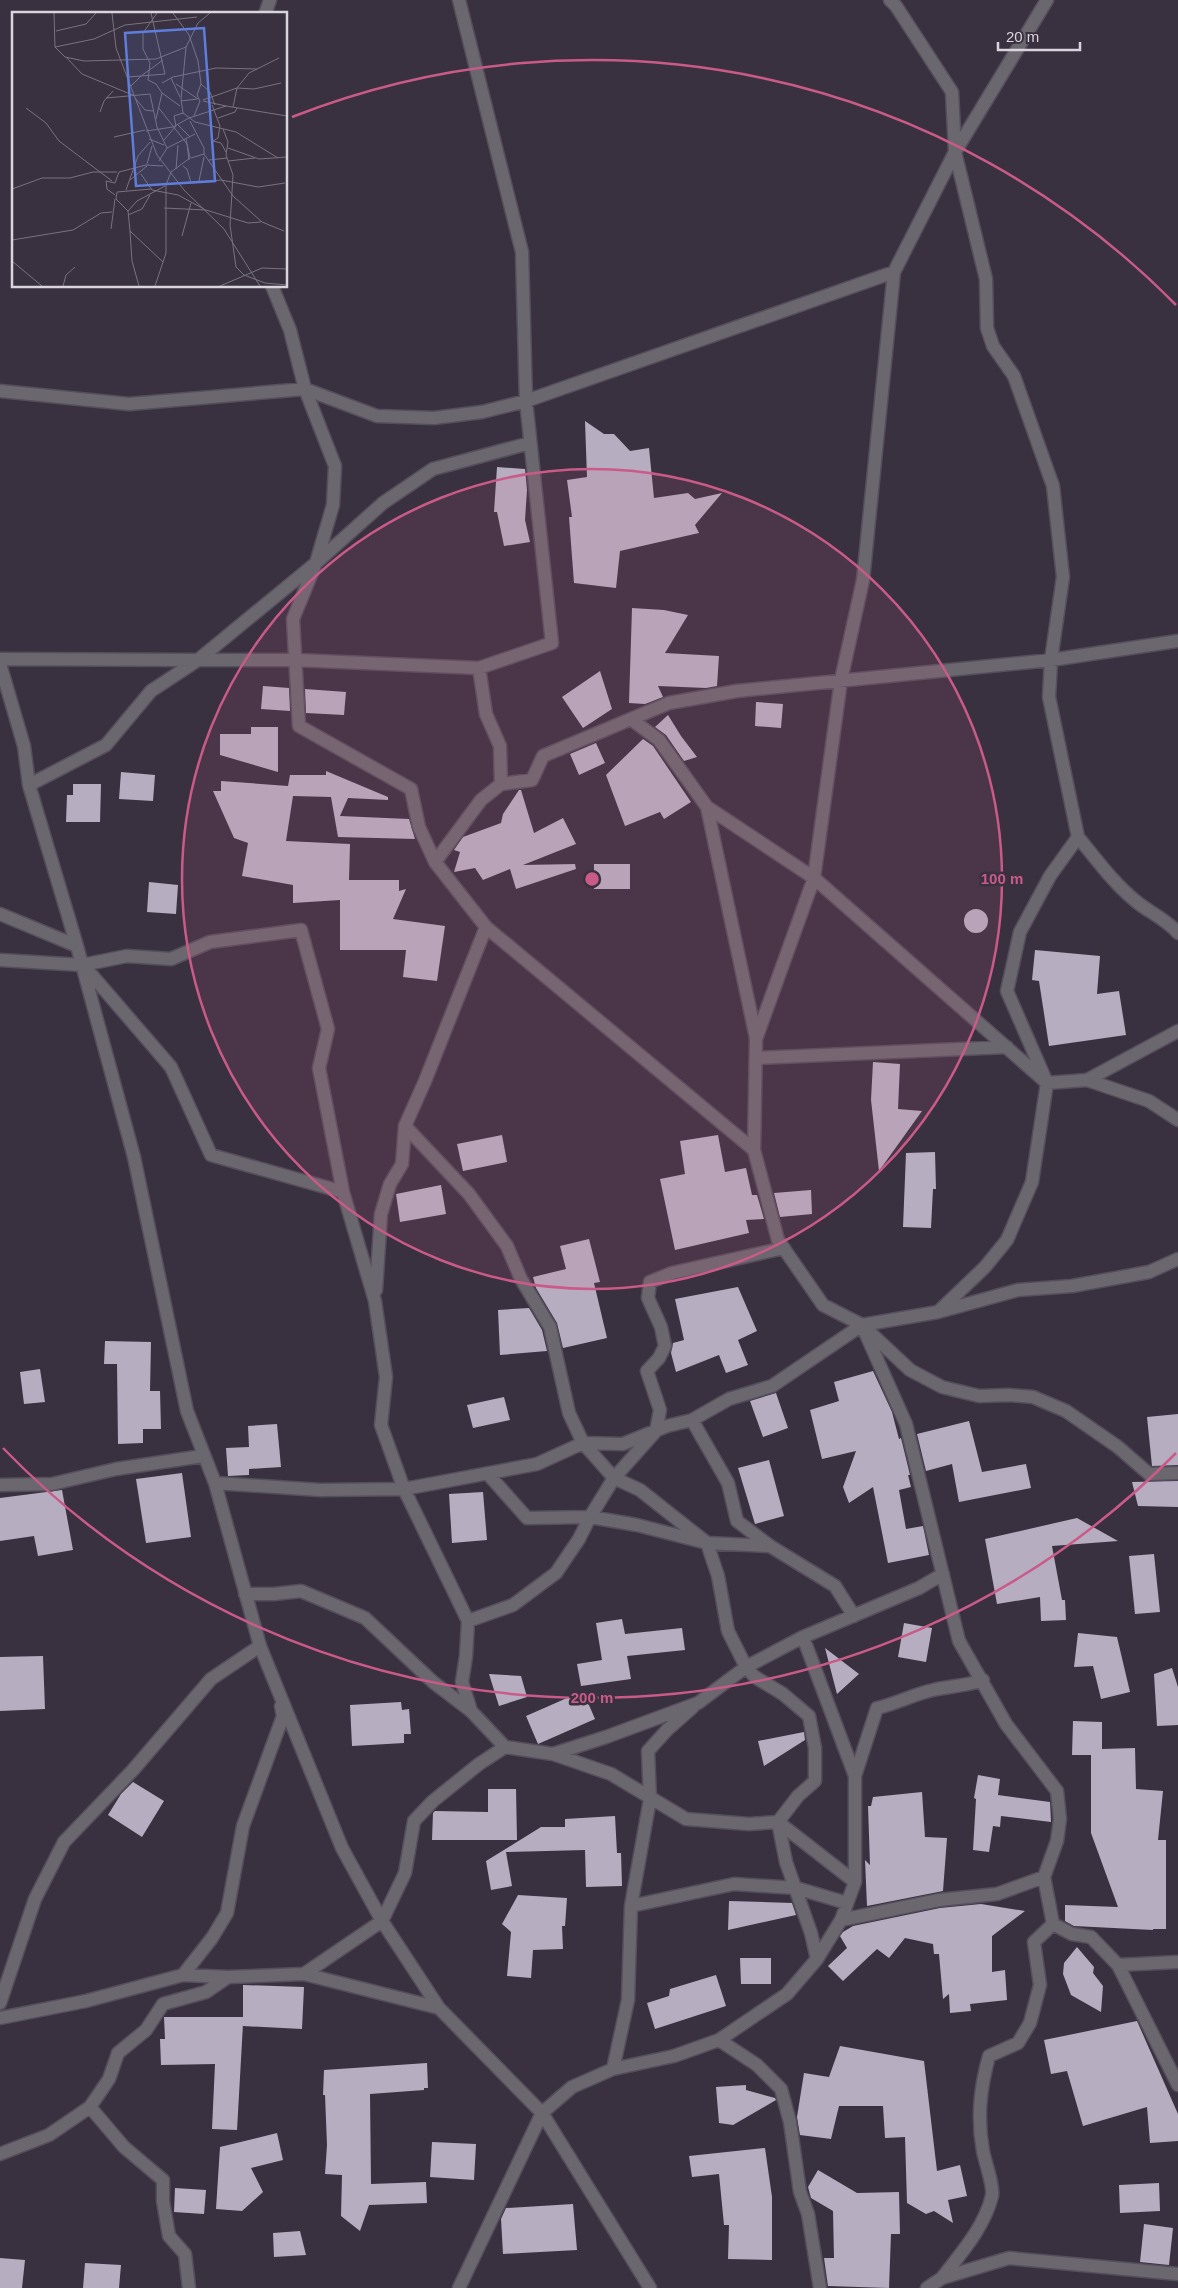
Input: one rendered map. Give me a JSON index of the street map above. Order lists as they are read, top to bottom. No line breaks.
{"scale_bar":"20 m","rings":["100 m","200 m"]}
